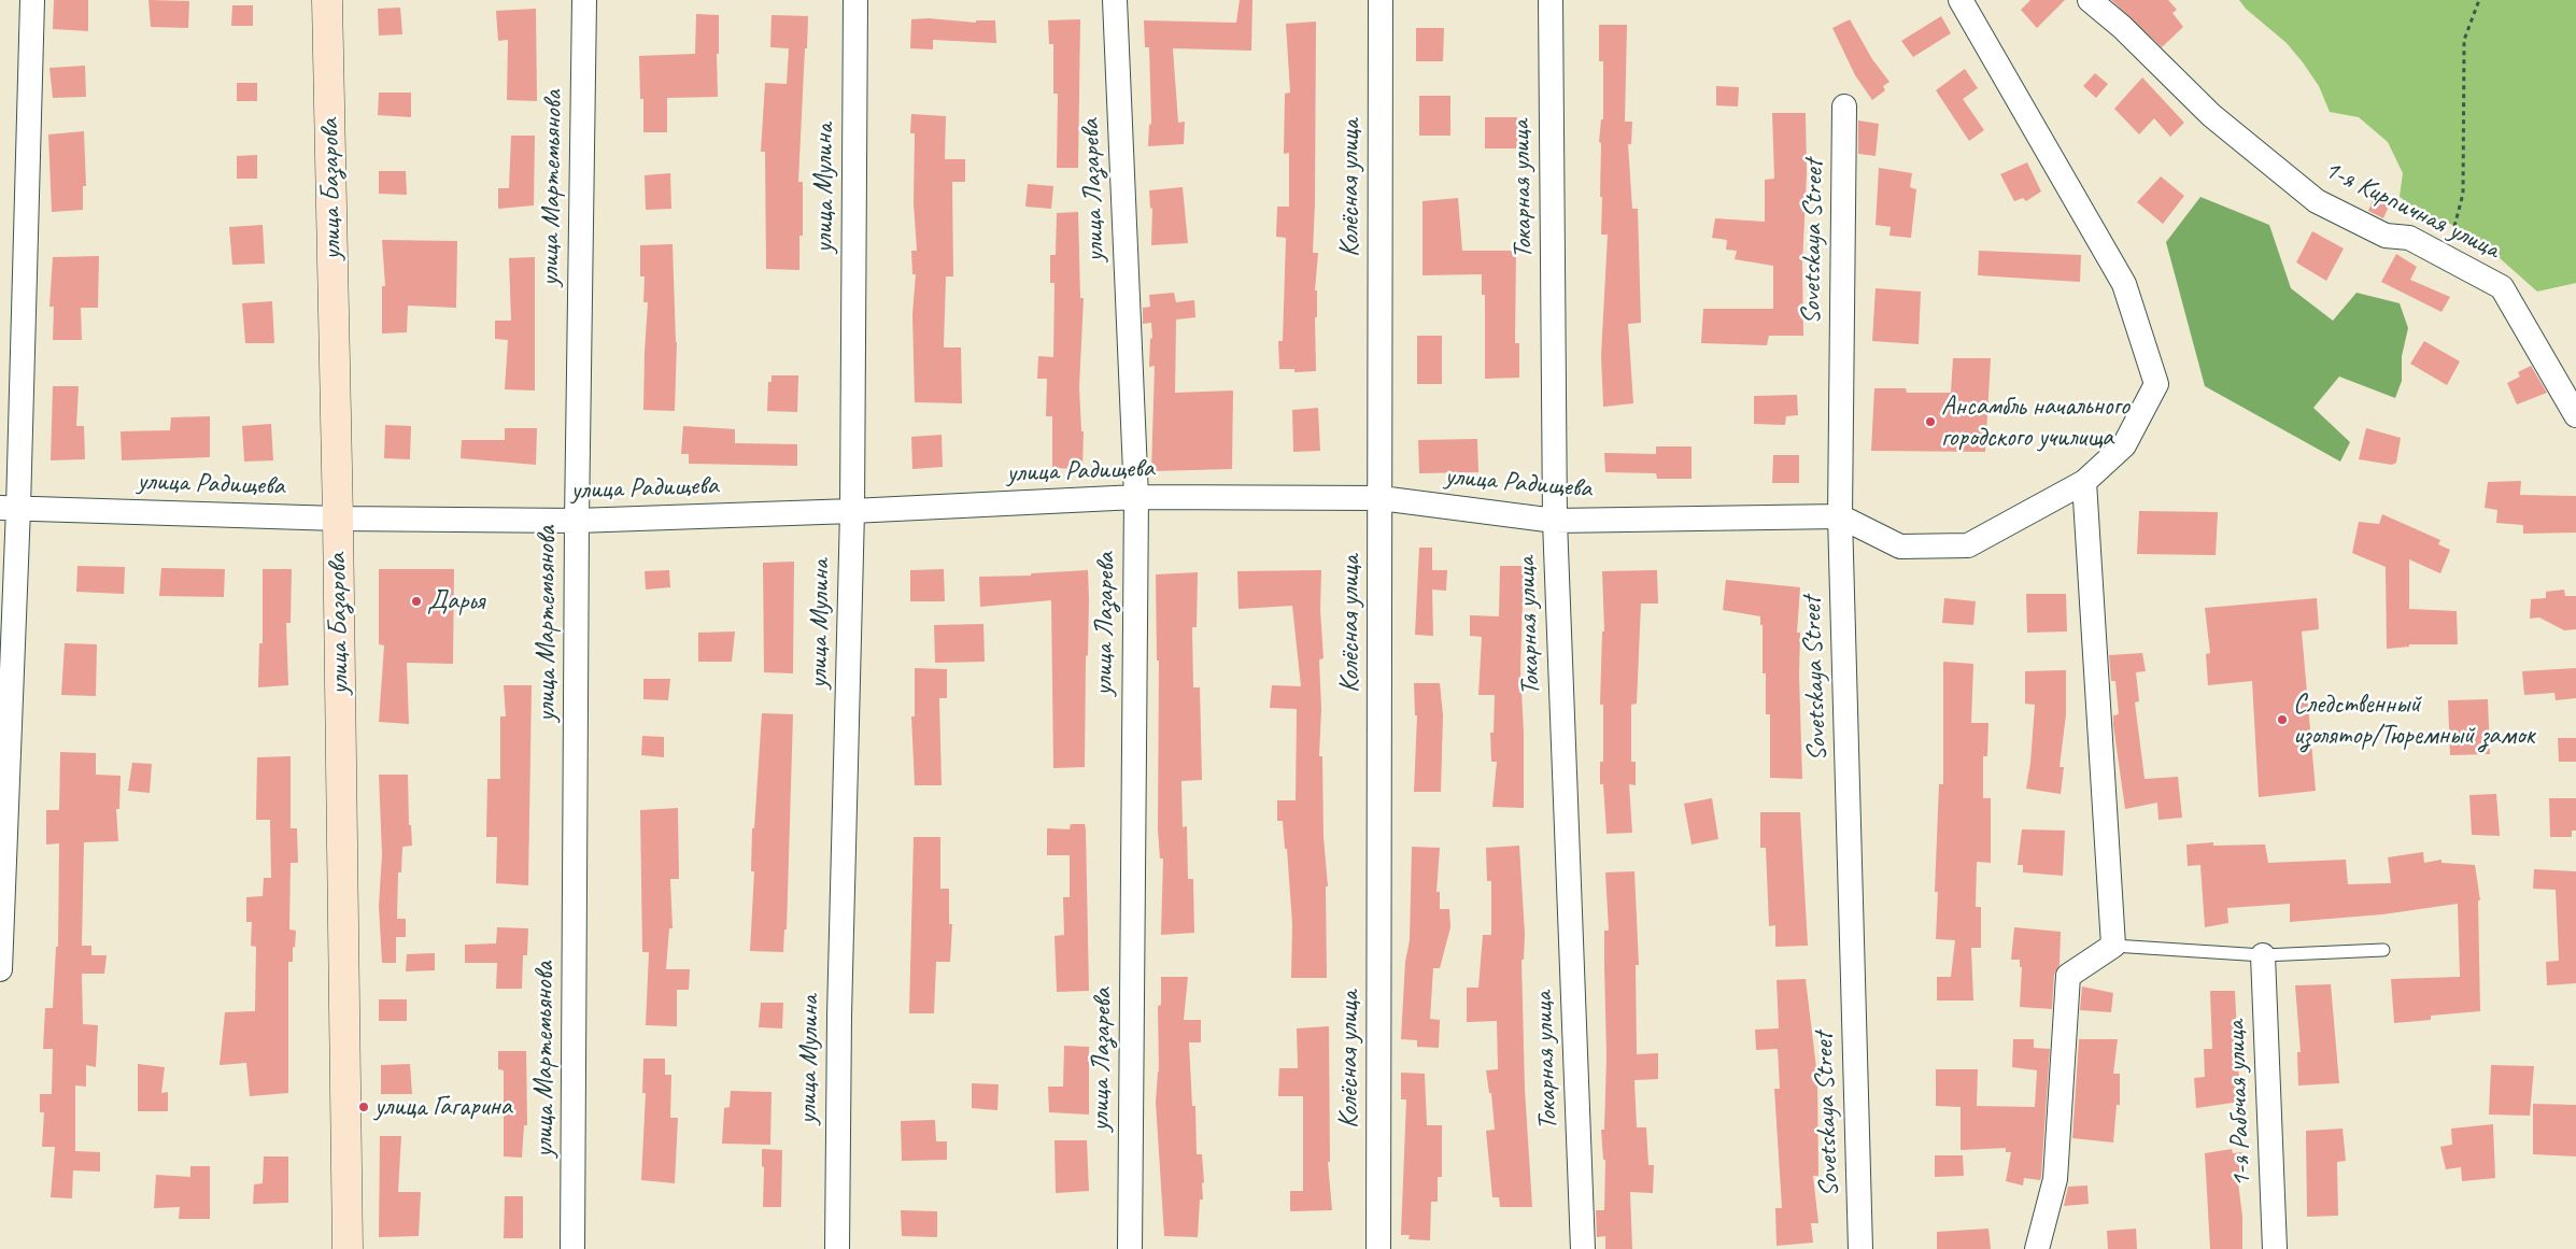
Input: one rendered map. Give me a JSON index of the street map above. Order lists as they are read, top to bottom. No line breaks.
{"streets":{"main road":["улица Базарова"],"street":["улица Мартемьянова","улица Мулина","Колёсная улица","Токарная улица","улица Лазарева","1-я Кирпичная улица","Sovetskaya Street","улица Радищева","1-я Рабочая улица"]},"crossings":[["улица Мартемьянова","улица Радищева"],["улица Мулина","улица Радищева"],["Колёсная улица","улица Радищева"],["улица Базарова","улица Радищева"],["Токарная улица","улица Радищева"],["улица Лазарева","улица Радищева"],["Sovetskaya Street","улица Радищева"]],"places":["Ансамбль начального городского училища","Дарья","Следственный изолятор/Тюремный замок","улица Гагарина"]}
